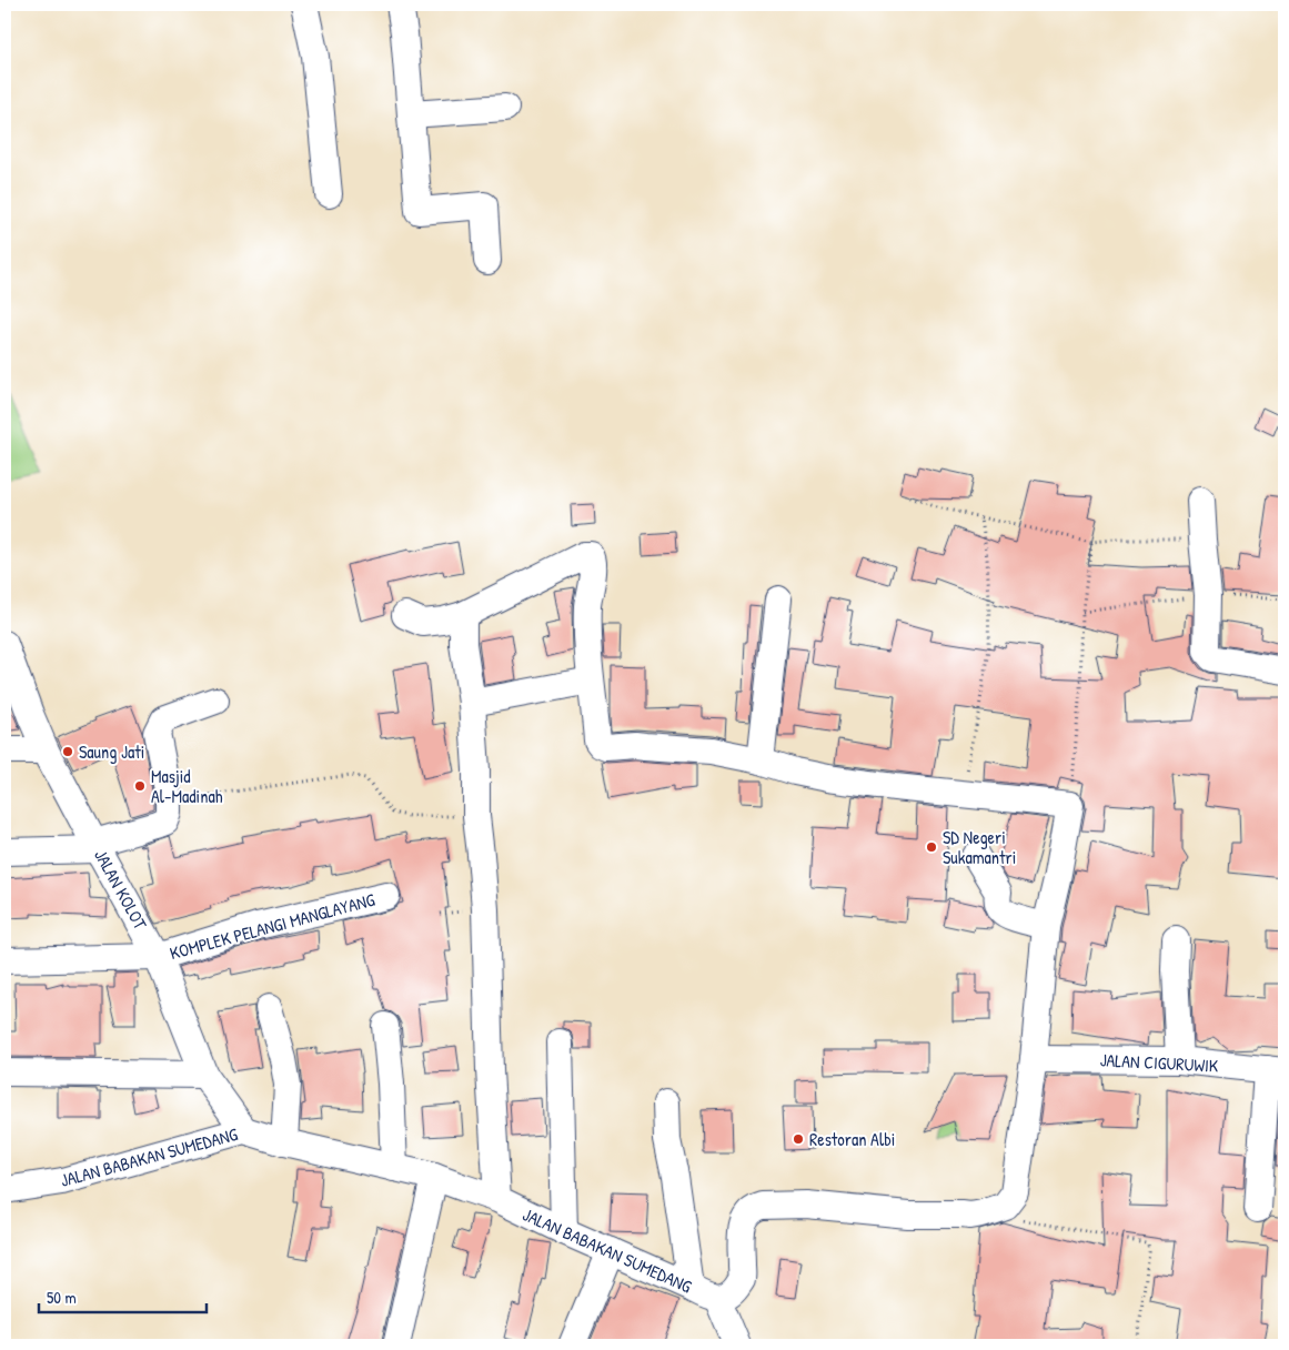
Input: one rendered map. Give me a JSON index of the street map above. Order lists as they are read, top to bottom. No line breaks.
{"streets":{"street":["JALAN KOLOT","KOMPLEK PELANGI MANGLAYANG","JALAN CIGURUWIK","JALAN BABAKAN SUMEDANG"]},"crossings":[["JALAN KOLOT","KOMPLEK PELANGI MANGLAYANG"],["JALAN KOLOT","JALAN BABAKAN SUMEDANG"]],"places":["Saung Jati","Masjid Al-Madinah","SD Negeri Sukamantri","Restoran Albi"],"scale_bar":"50 m"}
